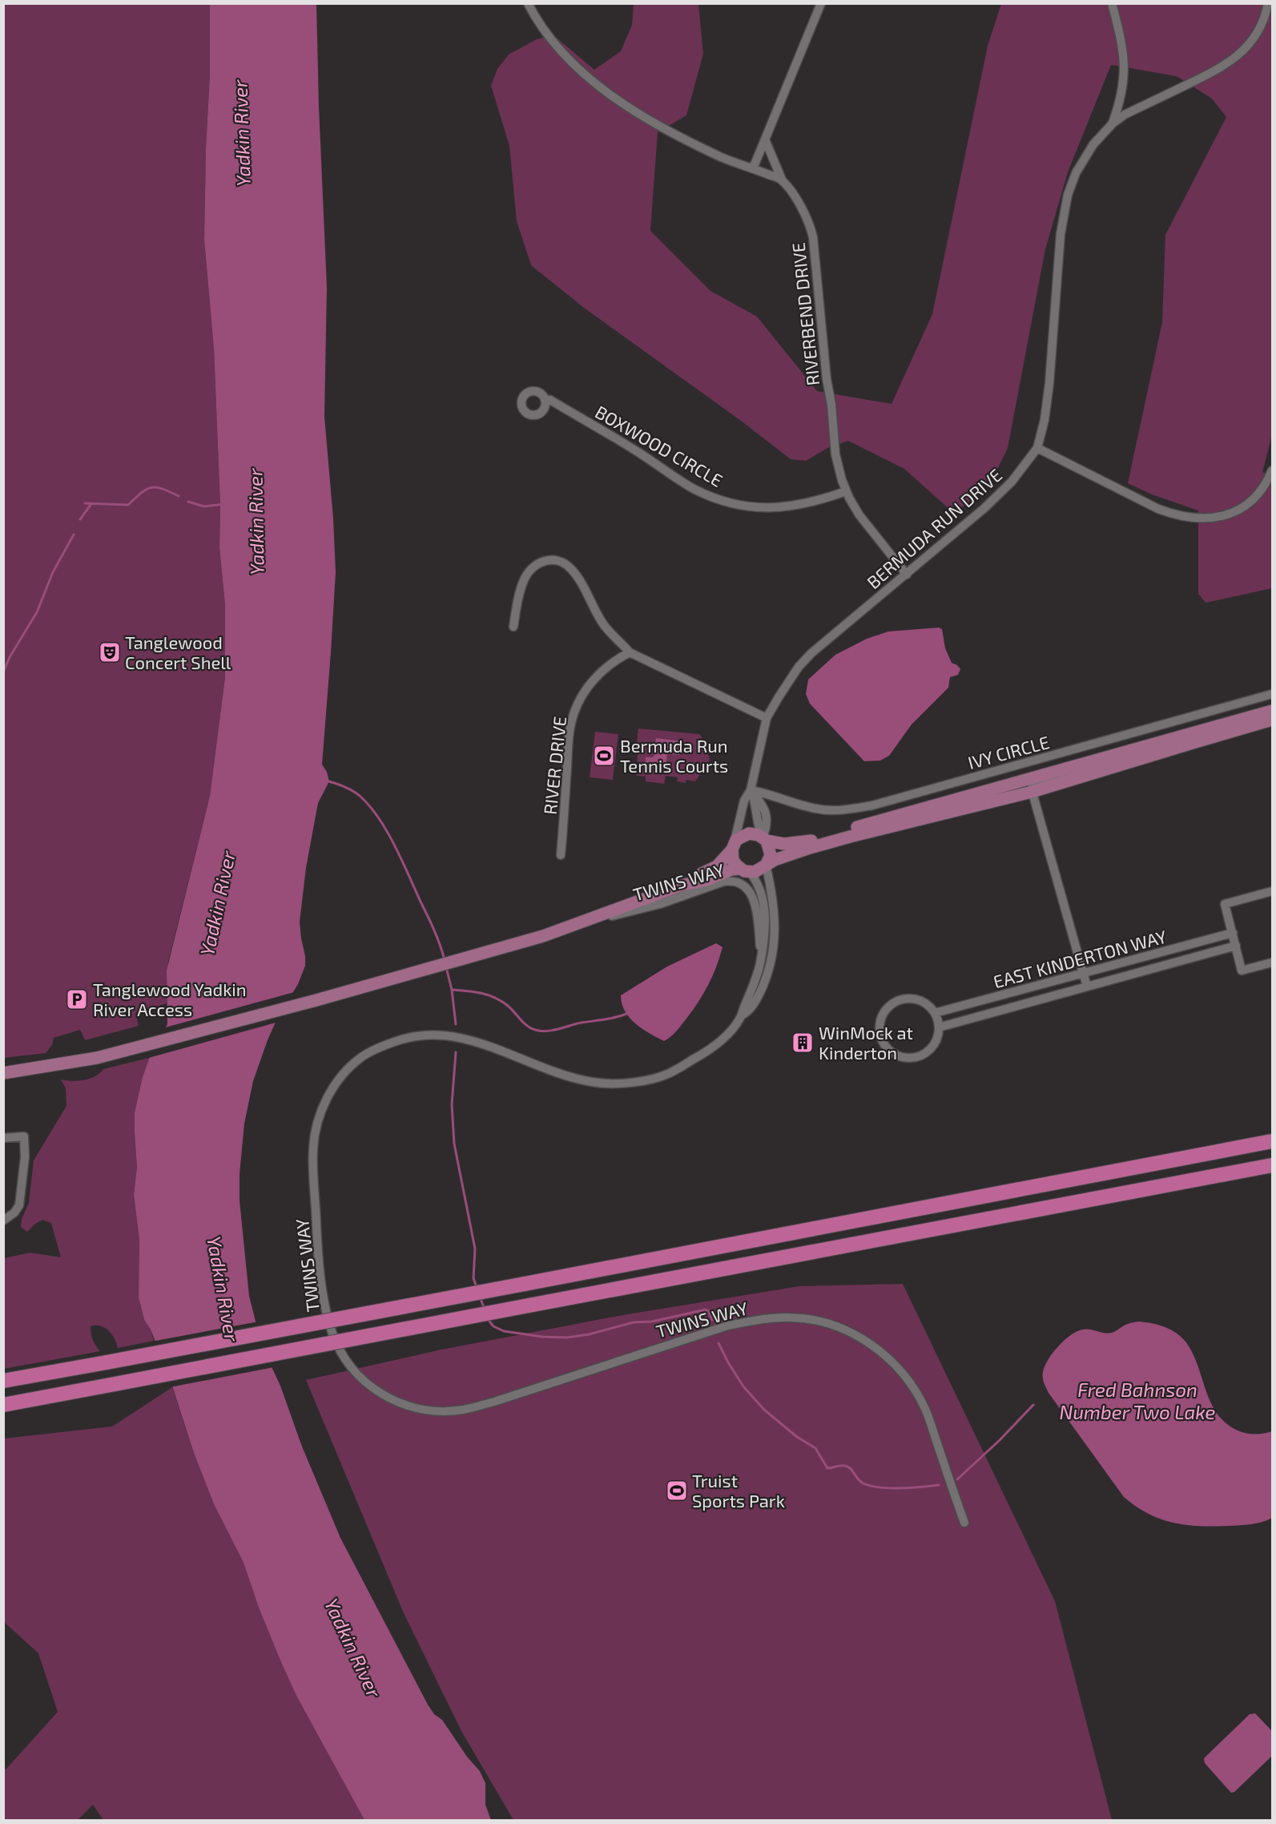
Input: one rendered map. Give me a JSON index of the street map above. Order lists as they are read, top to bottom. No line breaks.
{"streets":{"street":["RIVERBEND DRIVE","BOXWOOD CIRCLE","BERMUDA RUN DRIVE","IVY CIRCLE","RIVER DRIVE","TWINS WAY","EAST KINDERTON WAY"]},"crossings":[["RIVERBEND DRIVE","BOXWOOD CIRCLE"],["RIVERBEND DRIVE","BERMUDA RUN DRIVE"],["BERMUDA RUN DRIVE","IVY CIRCLE"],["BERMUDA RUN DRIVE","TWINS WAY"]],"water":["Yadkin River","Fred Bahnson Number Two Lake"],"places":{"theatre":["Tanglewood Concert Shell"],"sports":["Bermuda Run Tennis Courts","Truist Sports Park"],"parking":["Tanglewood Yadkin River Access"],"building":["WinMock at Kinderton"]}}
